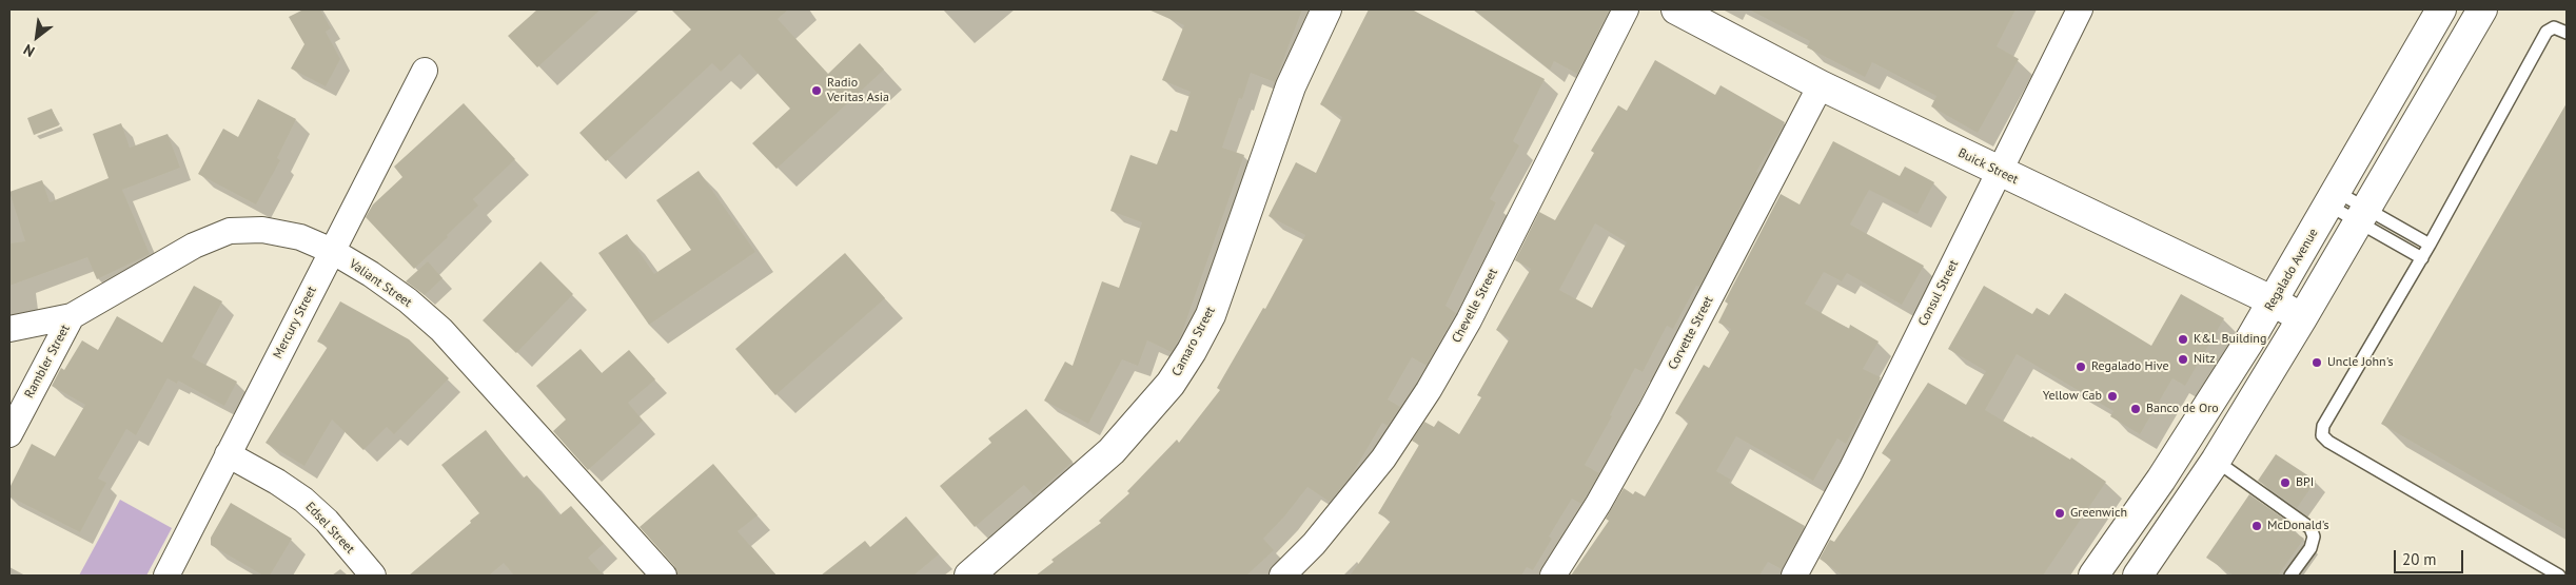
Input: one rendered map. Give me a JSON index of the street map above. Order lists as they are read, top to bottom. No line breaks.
{"streets":{"street":["Buick Street","Regalado Avenue","Valiant Street","Consul Street","Chevelle Street","Mercury Street","Corvette Street","Camaro Street","Rambler Street","Edsel Street"]},"crossings":[["Buick Street","Regalado Avenue"],["Buick Street","Consul Street"],["Buick Street","Corvette Street"],["Valiant Street","Mercury Street"],["Valiant Street","Rambler Street"],["Mercury Street","Edsel Street"]],"places":["Radio Veritas Asia","K&L Building","Nitz","Uncle John's","Regalado Hive","Yellow Cab","Banco de Oro","BPI","Greenwich","McDonald's"],"scale_bar":"20 m","north":"bottom left"}
